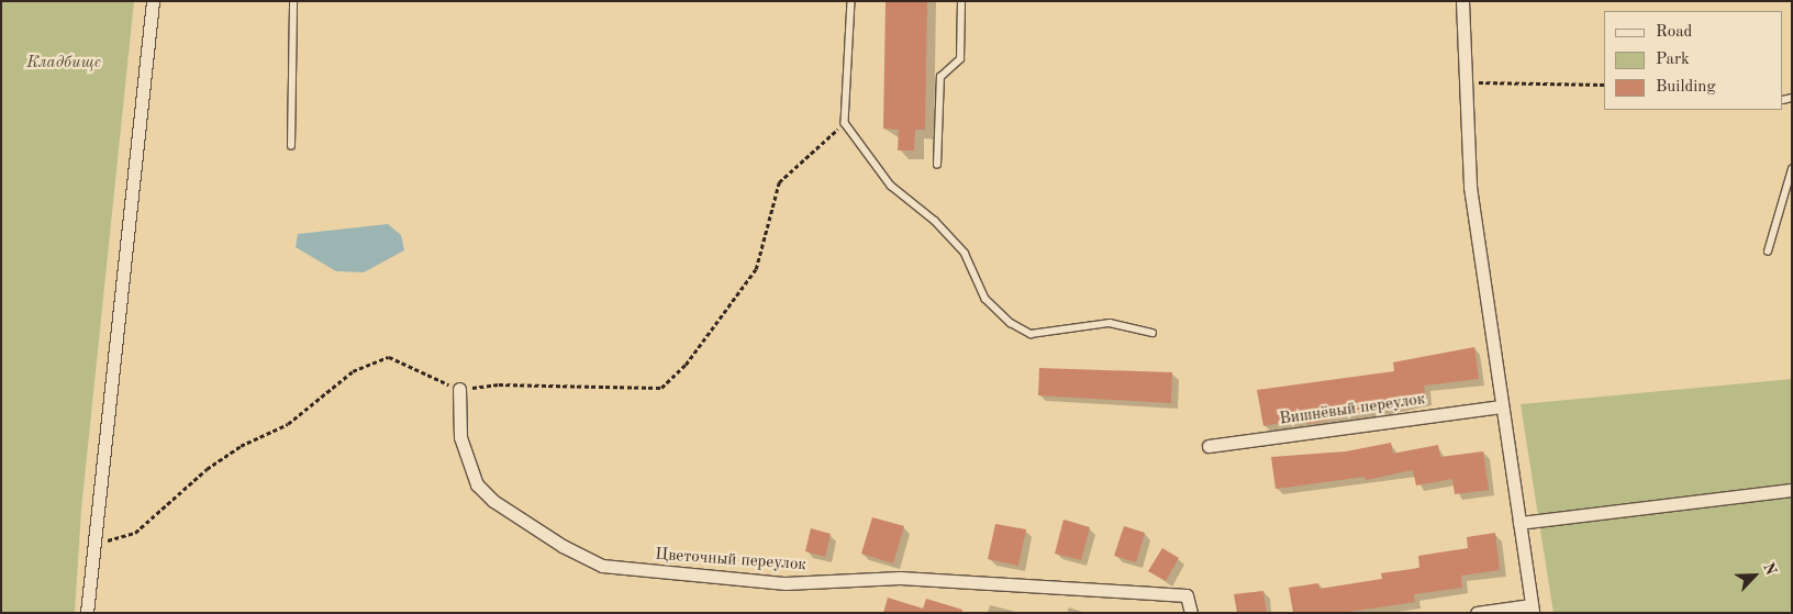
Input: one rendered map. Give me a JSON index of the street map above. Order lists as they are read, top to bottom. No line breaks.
{"streets":{"street":["Вишнёвый переулок","Цветочный переулок"]},"parks":["Кладбище"],"legend":["Road","Park","Building"],"north":"top right"}
